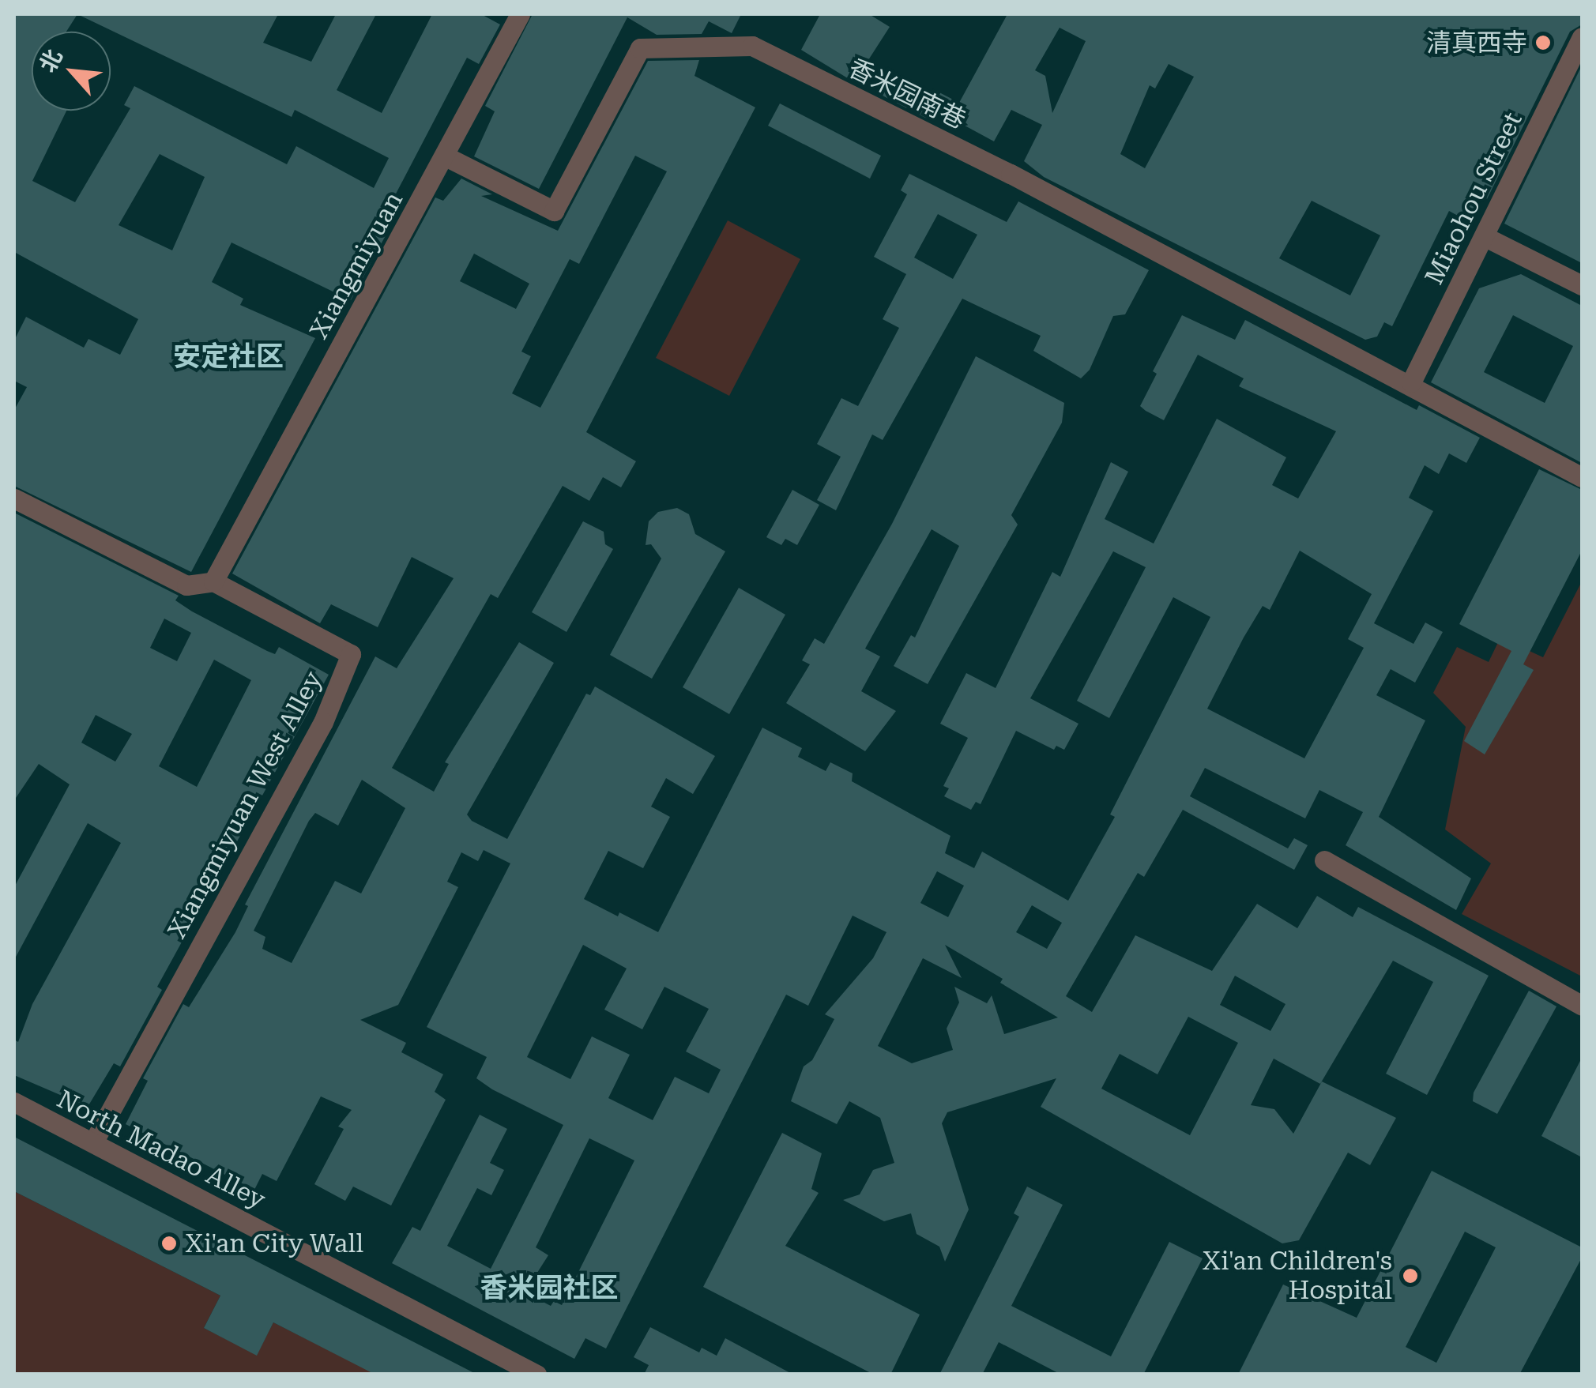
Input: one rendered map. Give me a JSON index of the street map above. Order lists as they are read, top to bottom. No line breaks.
{"streets":{"street":["香米园南巷","Miaohou Street","Xiangmiyuan","Xiangmiyuan West Alley","North Madao Alley"]},"crossings":[["香米园南巷","Miaohou Street"],["香米园南巷","Xiangmiyuan"],["Xiangmiyuan","Xiangmiyuan West Alley"],["Xiangmiyuan West Alley","North Madao Alley"]],"districts":["安定社区","香米园社区"],"places":["清真西寺","Xi'an City Wall","Xi'an Children's Hospital"],"north":"top left"}
